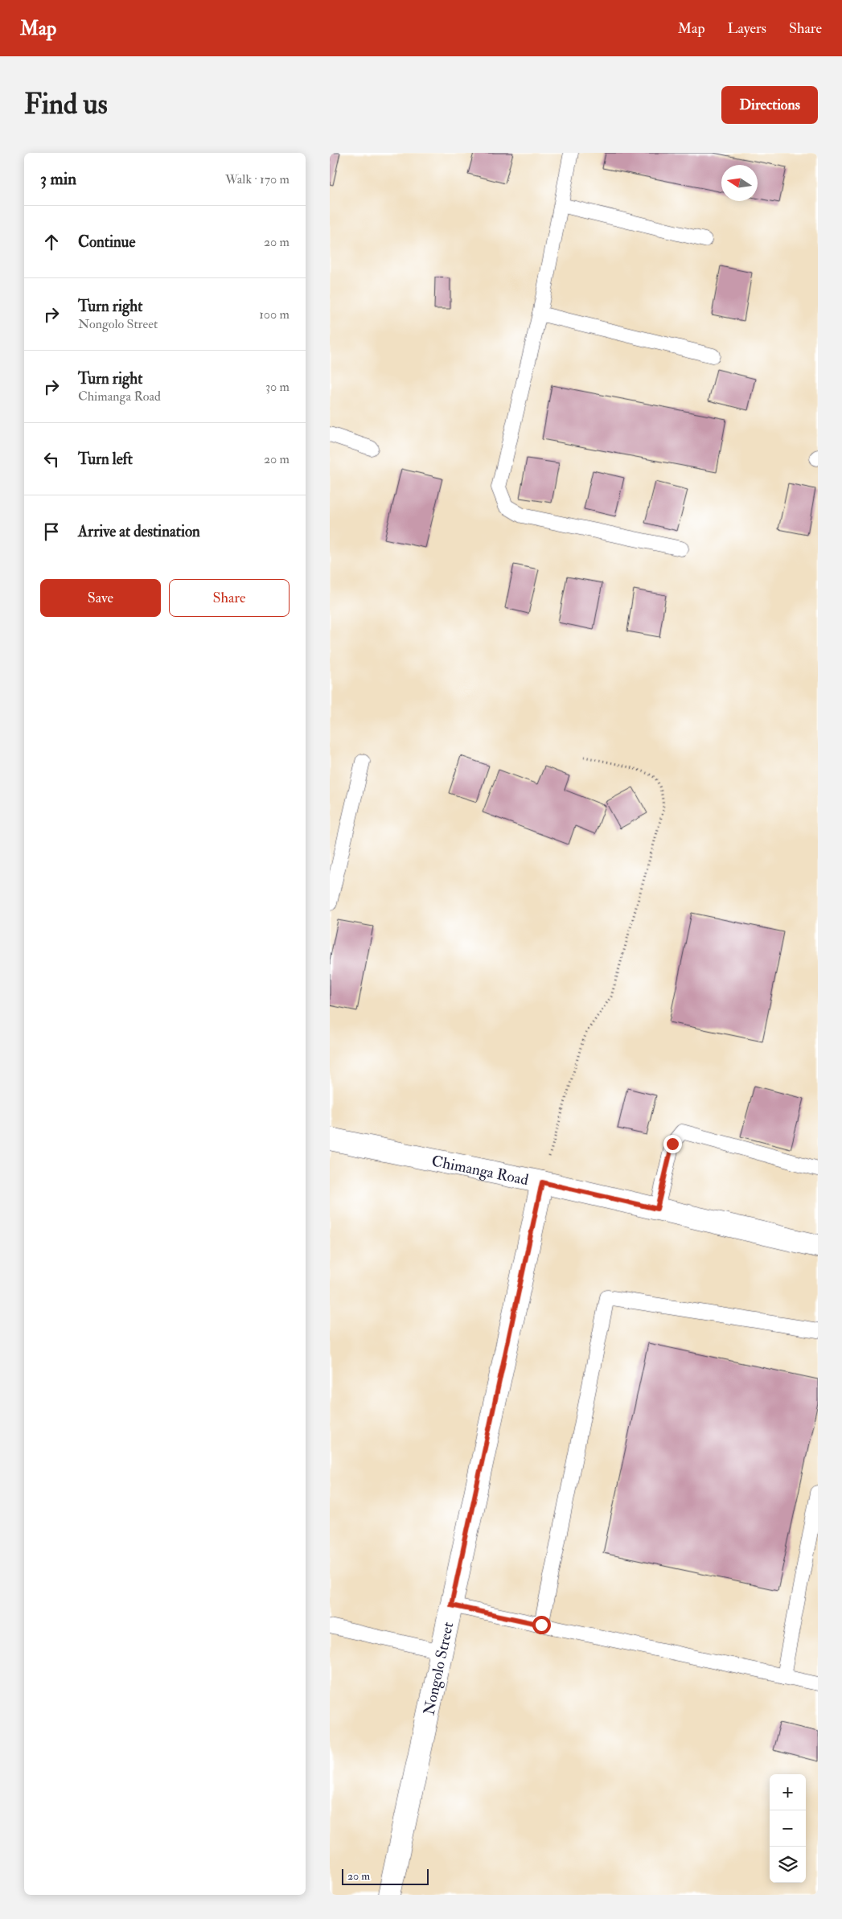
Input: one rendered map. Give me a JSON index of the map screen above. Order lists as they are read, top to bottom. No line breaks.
{"streets":{"street":["Chimanga Road","Nongolo Street"]},"crossings":[["Chimanga Road","Nongolo Street"]],"scale_bar":"20 m","north":"left","page":{"header":"Map","nav":["Map","Layers","Share"],"buttons":["Directions",["Save","Share"]],"title":"Find us","heading":["3 min","Walk · 170 m"],"list":[["Continue","20 m"],["Turn right","Nongolo Street","100 m"],["Turn right","Chimanga Road","30 m"],["Turn left","20 m"],"Arrive at destination"],"map_buttons":["+","−"],"scale":"20 m"}}
